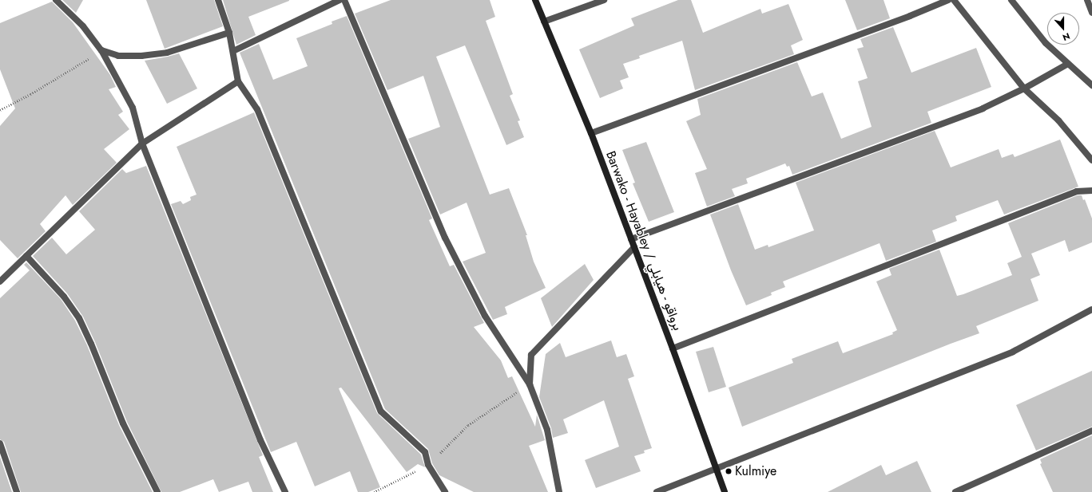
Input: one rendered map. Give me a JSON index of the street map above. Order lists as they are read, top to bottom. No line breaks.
{"streets":{"main road":["Barwako - Hayabley / برواقو - هيابلي"]},"places":["Kulmiye"],"north":"bottom"}
